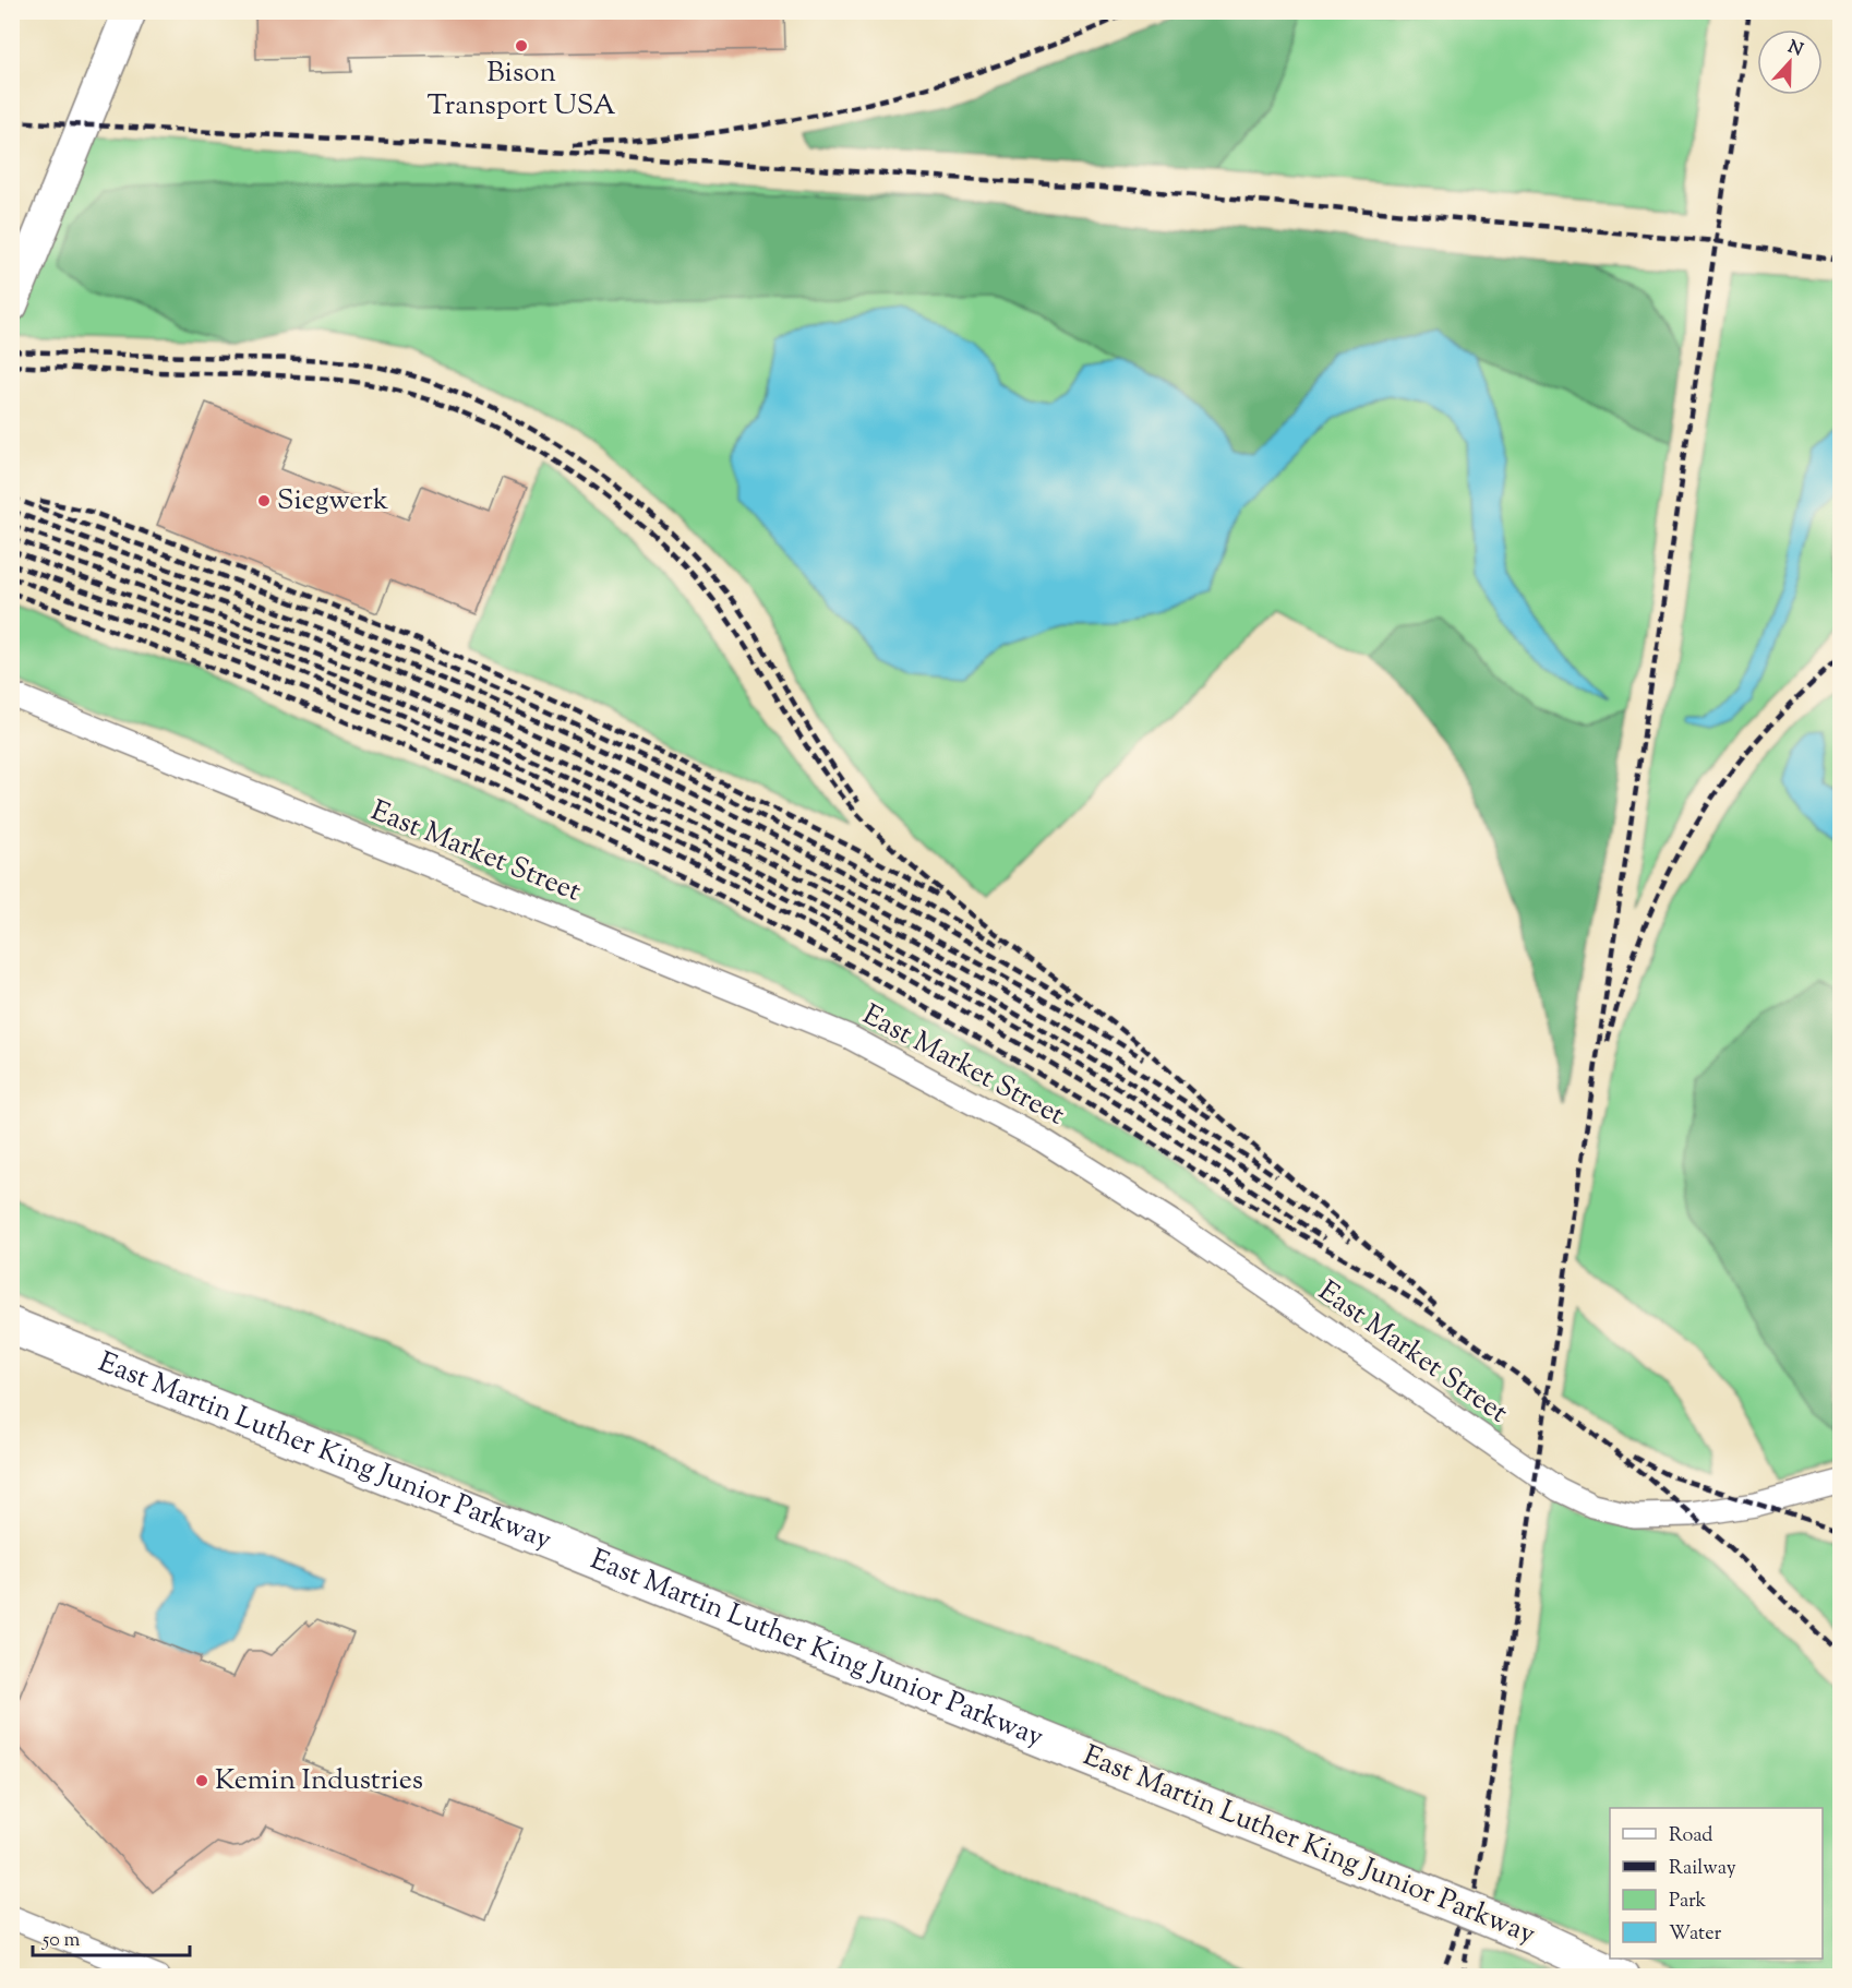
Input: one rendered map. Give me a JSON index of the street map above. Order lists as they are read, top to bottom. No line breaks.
{"streets":{"main road":["East Martin Luther King Junior Parkway"],"street":["East Market Street"]},"places":["Bison Transport USA","Siegwerk","Kemin Industries"],"legend":["Road","Railway","Park","Water"],"scale_bar":"50 m","north":"top"}
